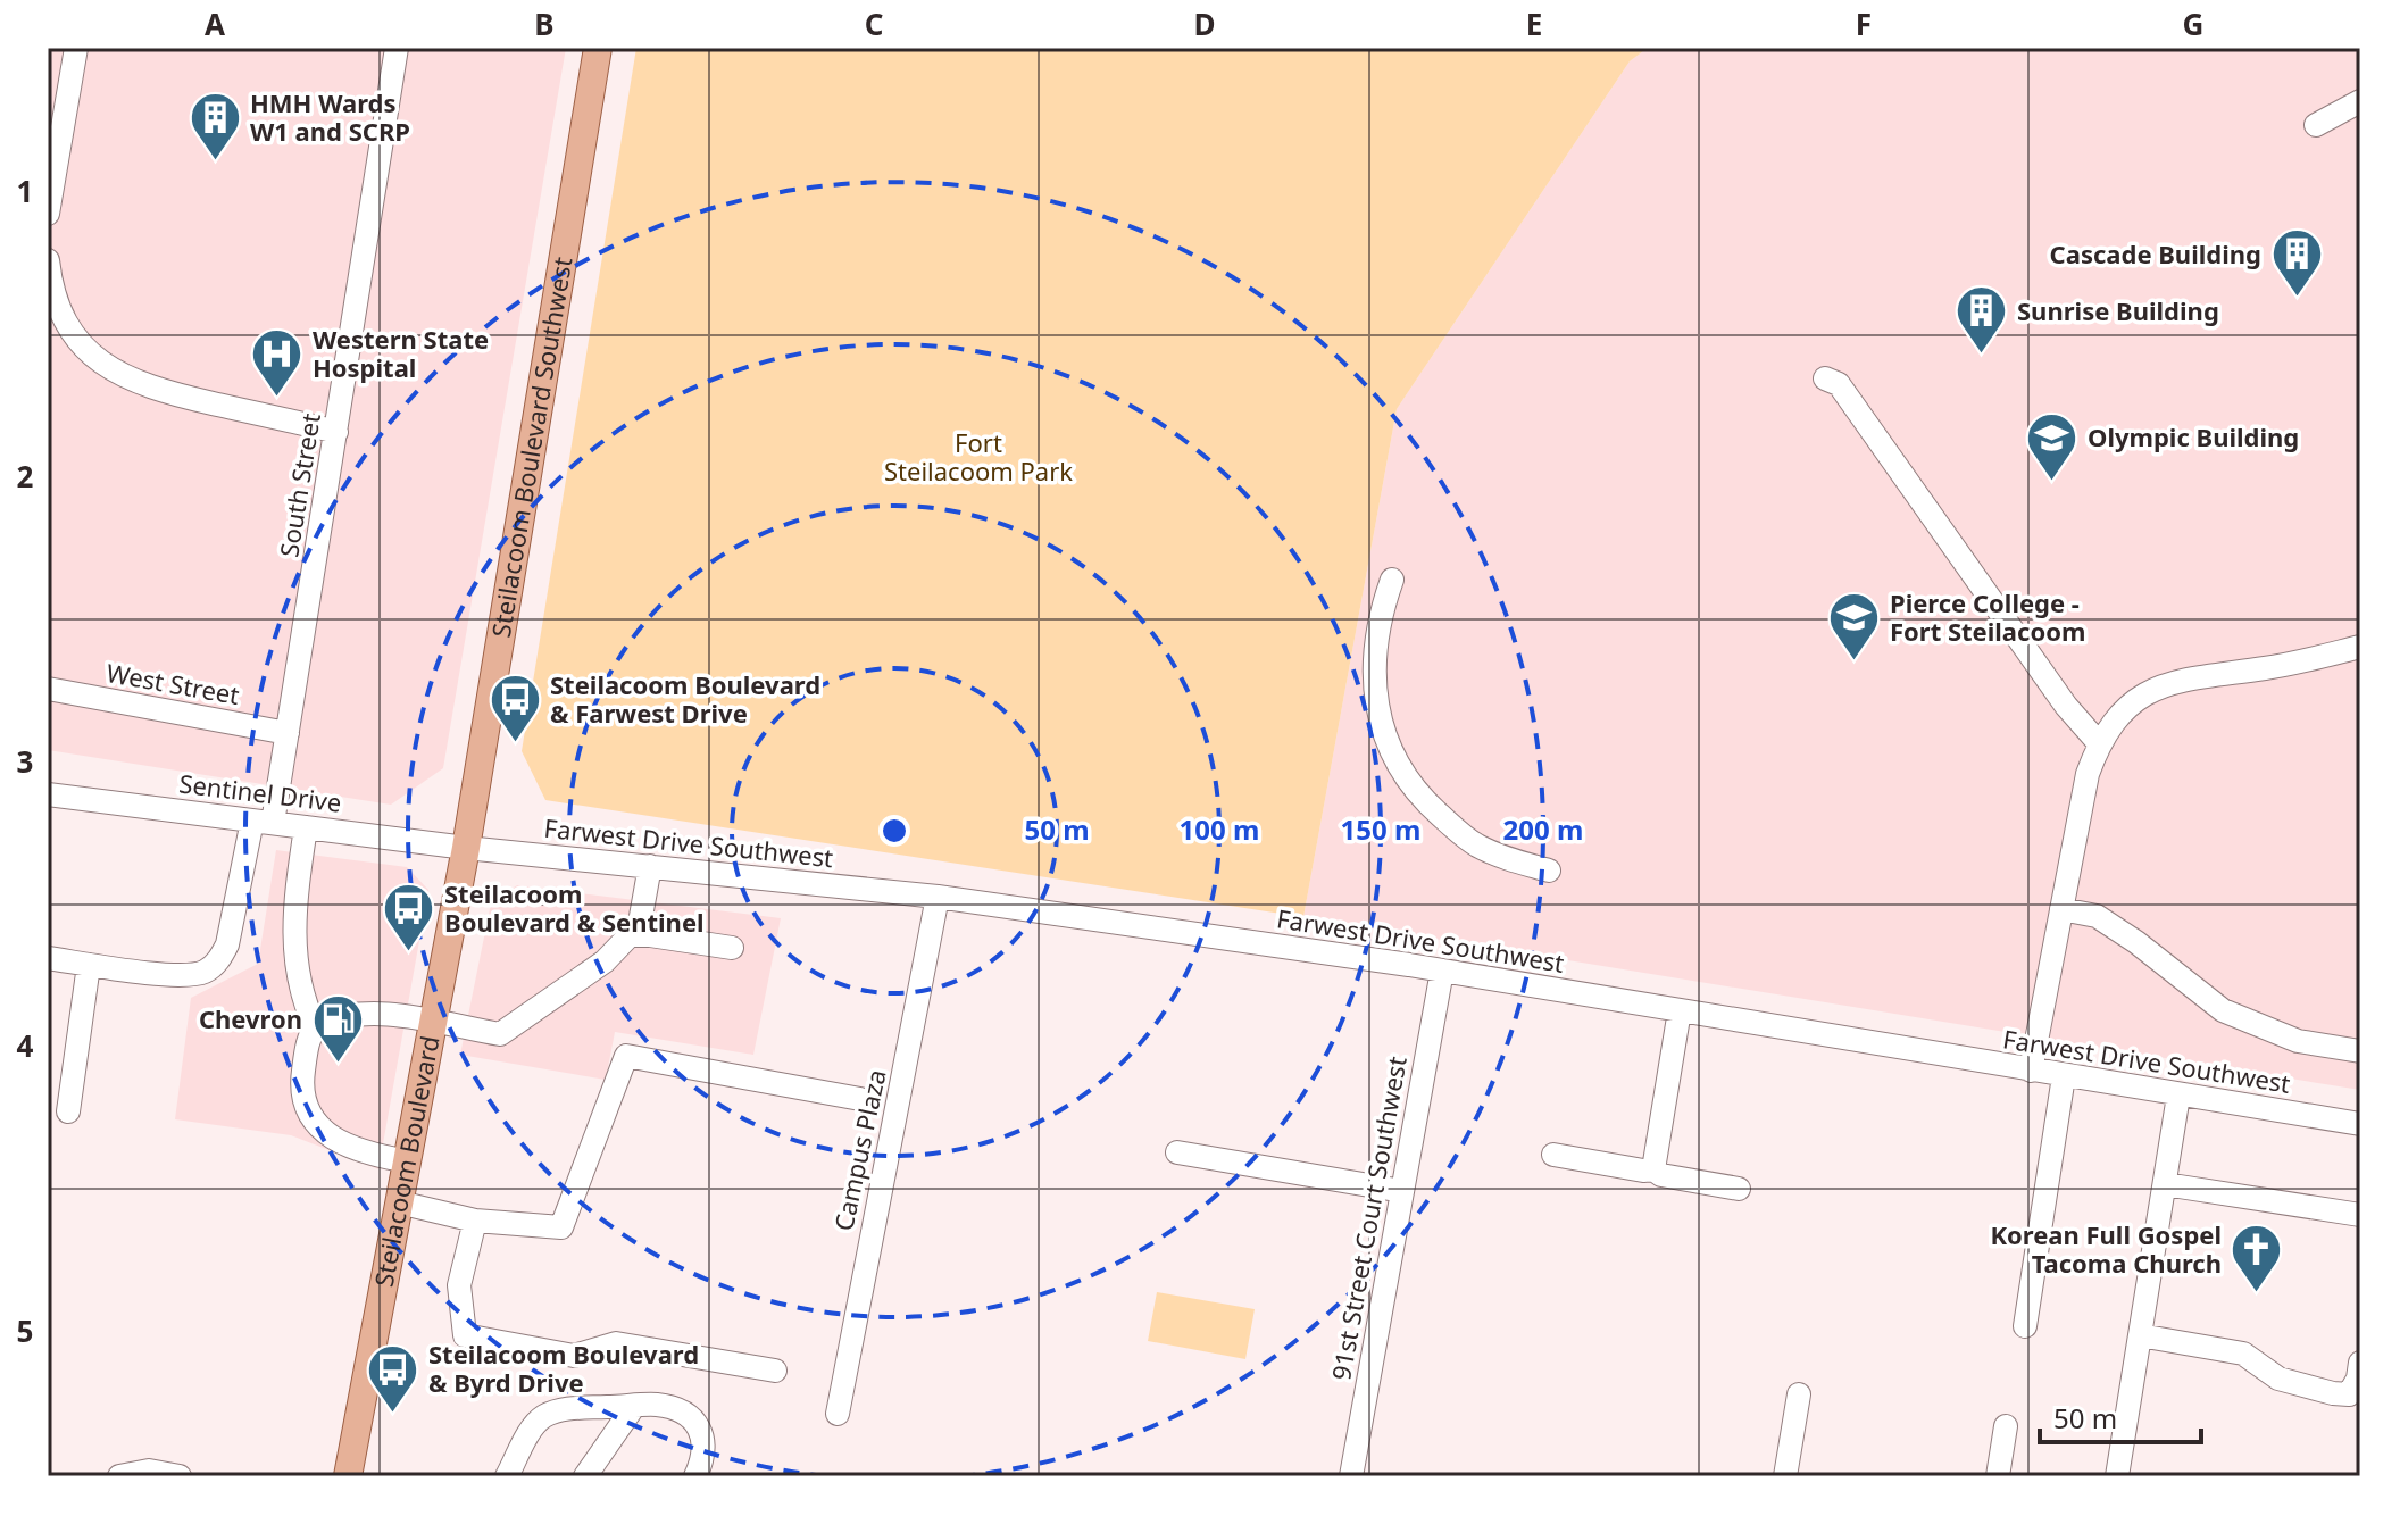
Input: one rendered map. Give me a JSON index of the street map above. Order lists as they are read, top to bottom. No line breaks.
{"streets":{"main road":["Steilacoom Boulevard Southwest","Steilacoom Boulevard"],"street":["South Street","West Street","Sentinel Drive","Farwest Drive Southwest","Campus Plaza","91st Street Court Southwest"]},"crossings":[["Steilacoom Boulevard Southwest","Sentinel Drive"],["Steilacoom Boulevard Southwest","Farwest Drive Southwest"],["Steilacoom Boulevard Southwest","Steilacoom Boulevard"],["South Street","West Street"],["South Street","Sentinel Drive"],["Sentinel Drive","Farwest Drive Southwest"],["Sentinel Drive","Steilacoom Boulevard"],["Farwest Drive Southwest","Campus Plaza"],["Farwest Drive Southwest","Steilacoom Boulevard"],["Farwest Drive Southwest","91st Street Court Southwest"],["Campus Plaza","Steilacoom Boulevard"]],"parks":["Fort Steilacoom Park"],"places":{"building":["HMH Wards W1 and SCRP","Cascade Building","Sunrise Building"],"hospital":["Western State Hospital"],"school or university":["Olympic Building","Pierce College - Fort Steilacoom"],"bus stop":["Steilacoom Boulevard & Farwest Drive","Steilacoom Boulevard & Sentinel","Steilacoom Boulevard & Byrd Drive"],"fuel station":["Chevron"],"church":["Korean Full Gospel Tacoma Church"]},"scale_bar":"50 m","grid":{"columns":["A","B","C","D","E","F","G"],"rows":["1","2","3","4","5"]},"rings":["50 m","100 m","150 m","200 m"]}
